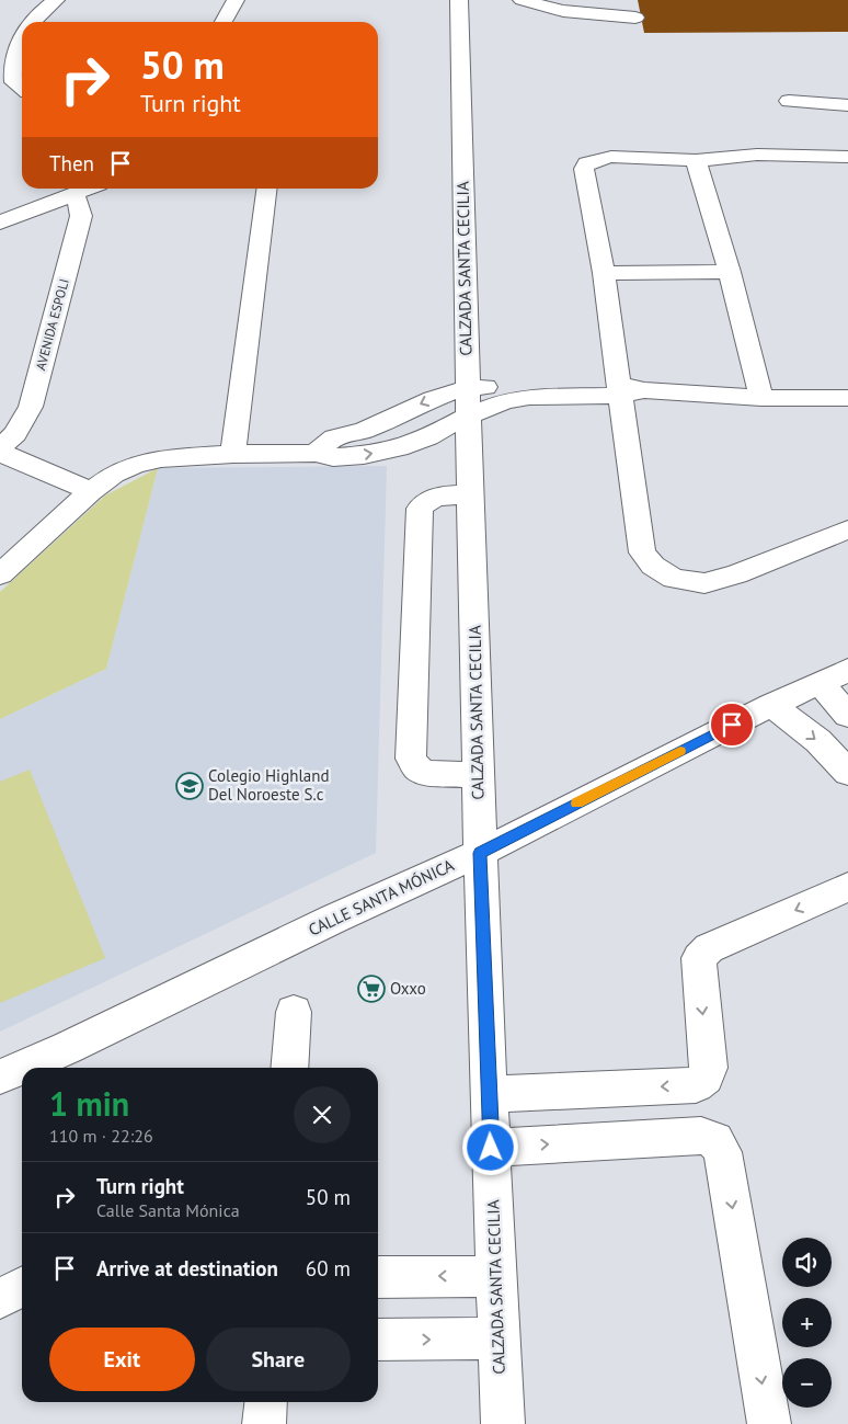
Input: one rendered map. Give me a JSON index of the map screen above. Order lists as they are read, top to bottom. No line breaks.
{"streets":{"street":["CALZADA SANTA CECILIA","AVENIDA ESPOLI","CALLE SANTA MÓNICA"]},"crossings":[["CALZADA SANTA CECILIA","CALLE SANTA MÓNICA"]],"places":{"school or university":["Colegio Highland Del Noroeste S.c"],"supermarket":["Oxxo"]},"page":{"turn":["50 m","Turn right"],"then":"Then","heading":["1 min","110 m · 22:26"],"list":[{"name":"Turn right","note":"Calle Santa Mónica","value":"50 m"},{"name":"Arrive at destination","value":"60 m"}],"map_buttons":["+","−"],"buttons":["Exit","Share"]}}
